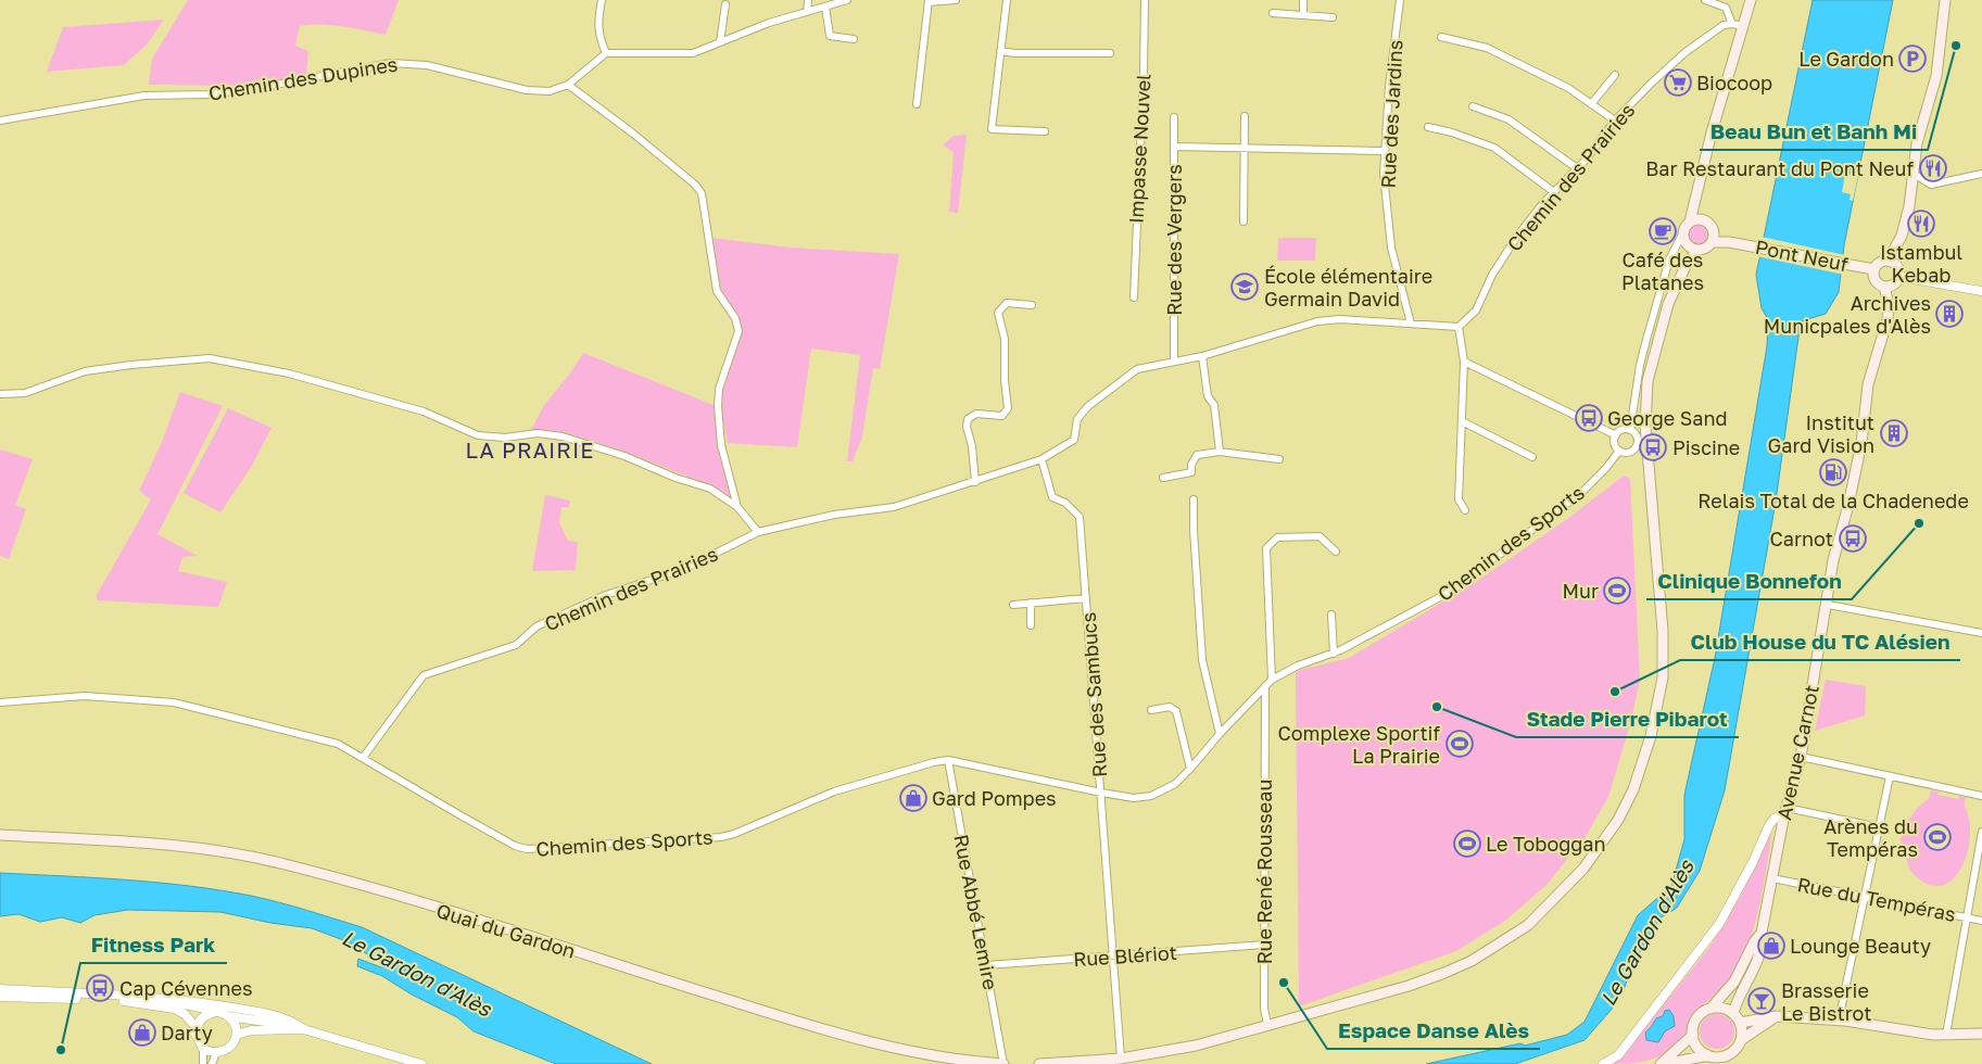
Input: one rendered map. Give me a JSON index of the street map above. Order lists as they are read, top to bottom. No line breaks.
{"streets":{"main road":["Pont Neuf","Avenue Carnot","Quai du Gardon"],"street":["Chemin des Dupines","Rue des Jardins","Impasse Nouvel","Chemin des Prairies","Rue des Vergers","Chemin des Sports","Rue des Sambucs","Rue René Rousseau","Rue du Tempéras","Rue Abbé Lemire","Rue Blériot"]},"crossings":[["Rue des Jardins","Chemin des Prairies"],["Chemin des Prairies","Rue des Vergers"],["Chemin des Prairies","Chemin des Sports"],["Chemin des Prairies","Rue des Sambucs"],["Pont Neuf","Avenue Carnot"],["Chemin des Sports","Rue des Sambucs"],["Chemin des Sports","Rue René Rousseau"],["Chemin des Sports","Rue Abbé Lemire"],["Rue des Sambucs","Rue Blériot"],["Avenue Carnot","Rue du Tempéras"],["Rue René Rousseau","Rue Blériot"],["Rue Abbé Lemire","Quai du Gardon"],["Rue Abbé Lemire","Rue Blériot"]],"districts":["LA PRAIRIE"],"water":["Le Gardon d'Alès"],"places":{"other":["Beau Bun et Banh Mi","Clinique Bonnefon","Club House du TC Alésien","Stade Pierre Pibarot","Espace Danse Alès","Fitness Park"],"parking":["Le Gardon"],"supermarket":["Biocoop"],"restaurant":["Bar Restaurant du Pont Neuf","Istambul Kebab"],"cafe":["Café des Platanes"],"school or university":["École élémentaire Germain David"],"building":["Archives Municpales d'Alès","Institut Gard Vision"],"bus stop":["George Sand","Piscine","Carnot","Cap Cévennes"],"fuel station":["Relais Total de la Chadenede"],"sports":["Mur","Complexe Sportif La Prairie","Arènes du Tempéras","Le Toboggan"],"shop":["Gard Pompes","Lounge Beauty","Darty"],"bar":["Brasserie Le Bistrot"]}}
